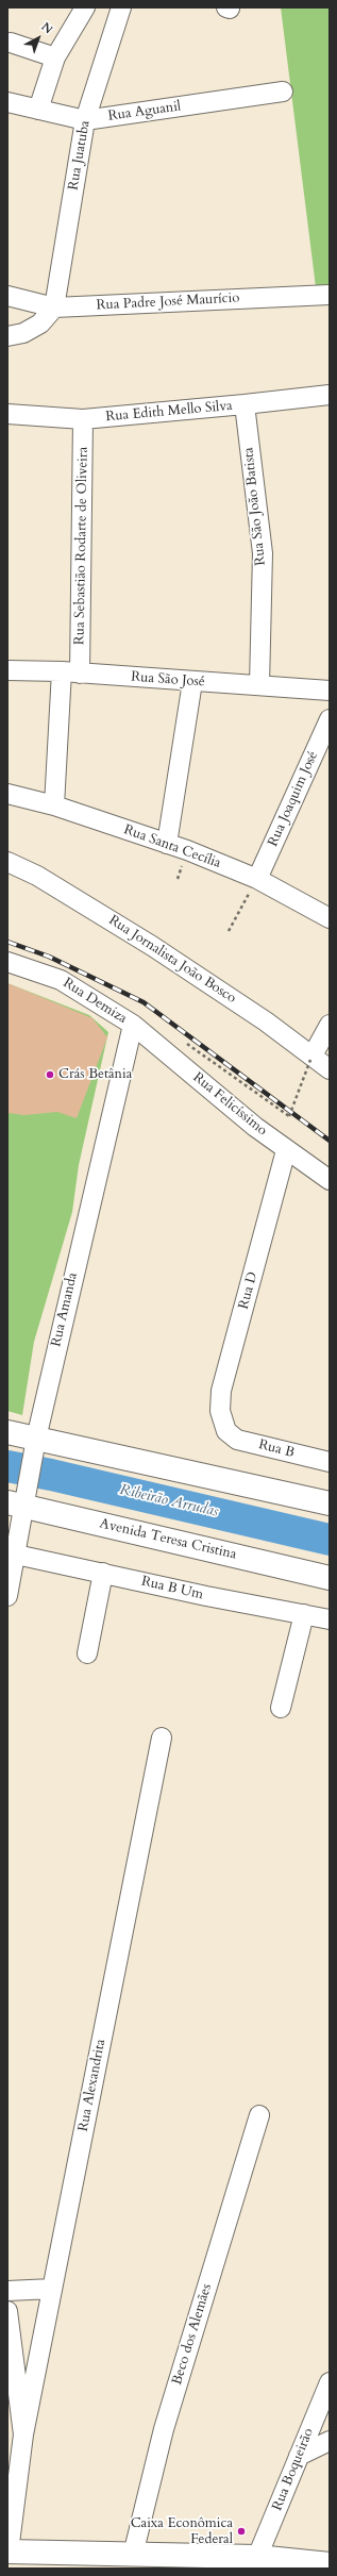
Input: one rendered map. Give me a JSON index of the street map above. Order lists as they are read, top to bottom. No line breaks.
{"streets":{"main road":["Avenida Teresa Cristina"],"street":["Rua Aguanil","Rua Juatuba","Rua Padre José Maurício","Rua Edith Mello Silva","Rua São João Batista","Rua Sebastião Rodarte de Oliveira","Rua São José","Rua Joaquim José","Rua Santa Cecília","Rua Jornalista João Bosco","Rua Demiza","Rua Felicíssimo","Rua D","Rua Amanda","Rua B","Rua B Um","Rua Alexandrita","Beco dos Alemães","Rua Boqueirão"]},"crossings":[["Rua Aguanil","Rua Juatuba"],["Rua Juatuba","Rua Padre José Maurício"],["Rua Edith Mello Silva","Rua São João Batista"],["Rua Edith Mello Silva","Rua Sebastião Rodarte de Oliveira"],["Rua São João Batista","Rua São José"],["Rua Sebastião Rodarte de Oliveira","Rua São José"],["Rua Sebastião Rodarte de Oliveira","Rua Santa Cecília"],["Rua Joaquim José","Rua Santa Cecília"],["Rua Demiza","Rua Felicíssimo"],["Rua Demiza","Rua Amanda"],["Rua Felicíssimo","Rua D"],["Rua Felicíssimo","Rua Amanda"],["Rua D","Rua B"],["Rua Amanda","Avenida Teresa Cristina"],["Rua Amanda","Rua B Um"]],"water":["Ribeirão Arrudas"],"places":["Crás Betânia","Caixa Econômica Federal"],"north":"top right"}
